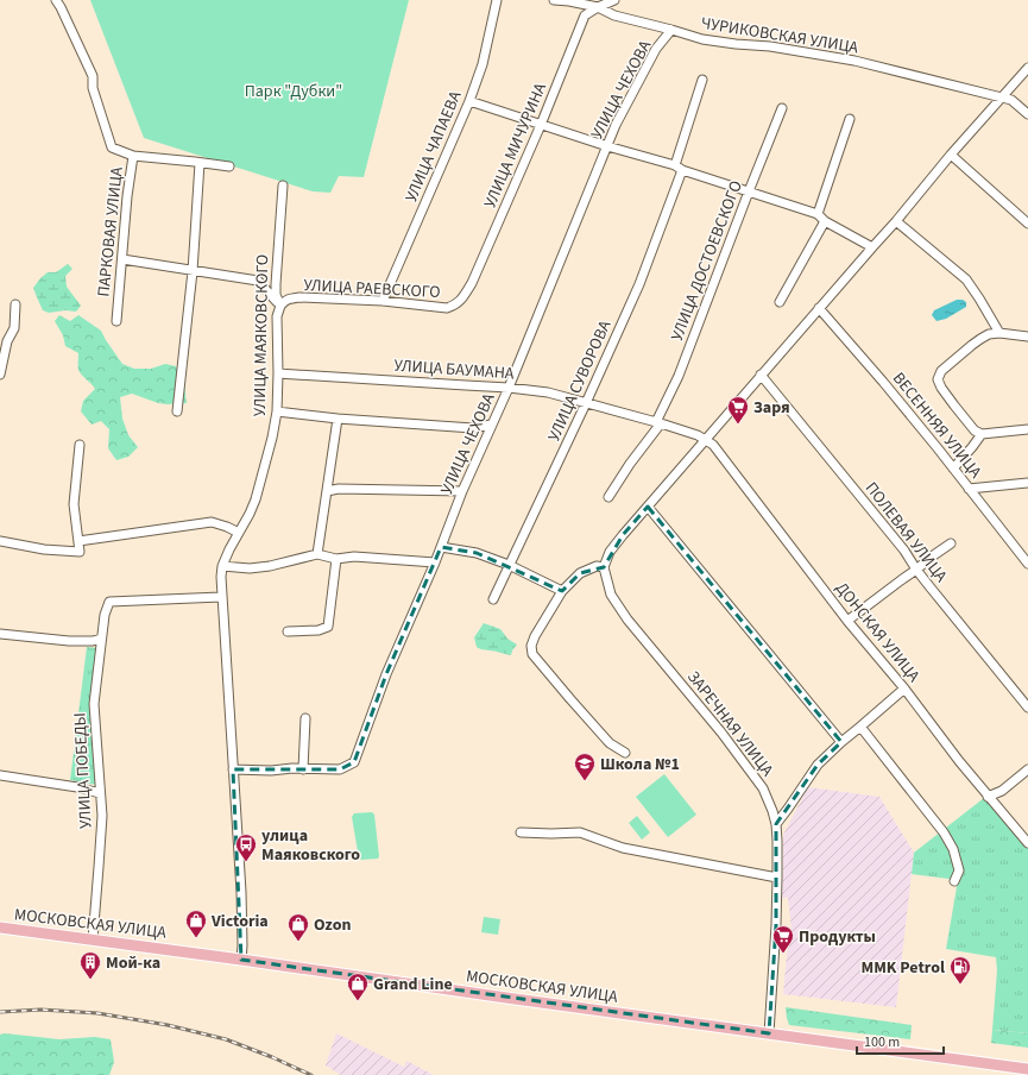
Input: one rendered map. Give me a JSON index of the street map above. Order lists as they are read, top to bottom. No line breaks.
{"streets":{"main road":["МОСКОВСКАЯ УЛИЦА"],"street":["ЧУРИКОВСКАЯ УЛИЦА","УЛИЦА ЧЕХОВА","УЛИЦА МИЧУРИНА","УЛИЦА ЧАПАЕВА","ПАРКОВАЯ УЛИЦА","УЛИЦА ДОСТОЕВСКОГО","УЛИЦА РАЕВСКОГО","УЛИЦА МАЯКОВСКОГО","УЛИЦА БАУМАНА","УЛИЦА СУВОРОВА","ВЕСЕННЯЯ УЛИЦА","ПОЛЕВАЯ УЛИЦА","ДОНСКАЯ УЛИЦА","ЗАРЕЧНАЯ УЛИЦА","УЛИЦА ПОБЕДЫ"]},"crossings":[["ЧУРИКОВСКАЯ УЛИЦА","УЛИЦА ЧЕХОВА"],["ЧУРИКОВСКАЯ УЛИЦА","УЛИЦА МИЧУРИНА"],["УЛИЦА ЧЕХОВА","УЛИЦА МАЯКОВСКОГО"],["УЛИЦА ЧЕХОВА","УЛИЦА БАУМАНА"],["УЛИЦА МИЧУРИНА","УЛИЦА РАЕВСКОГО"],["УЛИЦА ЧАПАЕВА","УЛИЦА РАЕВСКОГО"],["УЛИЦА ДОСТОЕВСКОГО","УЛИЦА БАУМАНА"],["УЛИЦА РАЕВСКОГО","УЛИЦА МАЯКОВСКОГО"],["УЛИЦА МАЯКОВСКОГО","УЛИЦА БАУМАНА"],["УЛИЦА МАЯКОВСКОГО","УЛИЦА ПОБЕДЫ"],["УЛИЦА МАЯКОВСКОГО","МОСКОВСКАЯ УЛИЦА"],["УЛИЦА БАУМАНА","УЛИЦА СУВОРОВА"],["УЛИЦА БАУМАНА","ДОНСКАЯ УЛИЦА"],["ЗАРЕЧНАЯ УЛИЦА","МОСКОВСКАЯ УЛИЦА"],["УЛИЦА ПОБЕДЫ","МОСКОВСКАЯ УЛИЦА"]],"parks":["Парк \"Дубки\""],"places":{"supermarket":["Заря","Продукты"],"school or university":["Школа №1"],"bus stop":["улица Маяковского"],"shop":["Victoria","Ozon","Grand Line"],"building":["Мой-ка"],"fuel station":["MMK Petrol"]},"scale_bar":"100 m"}
